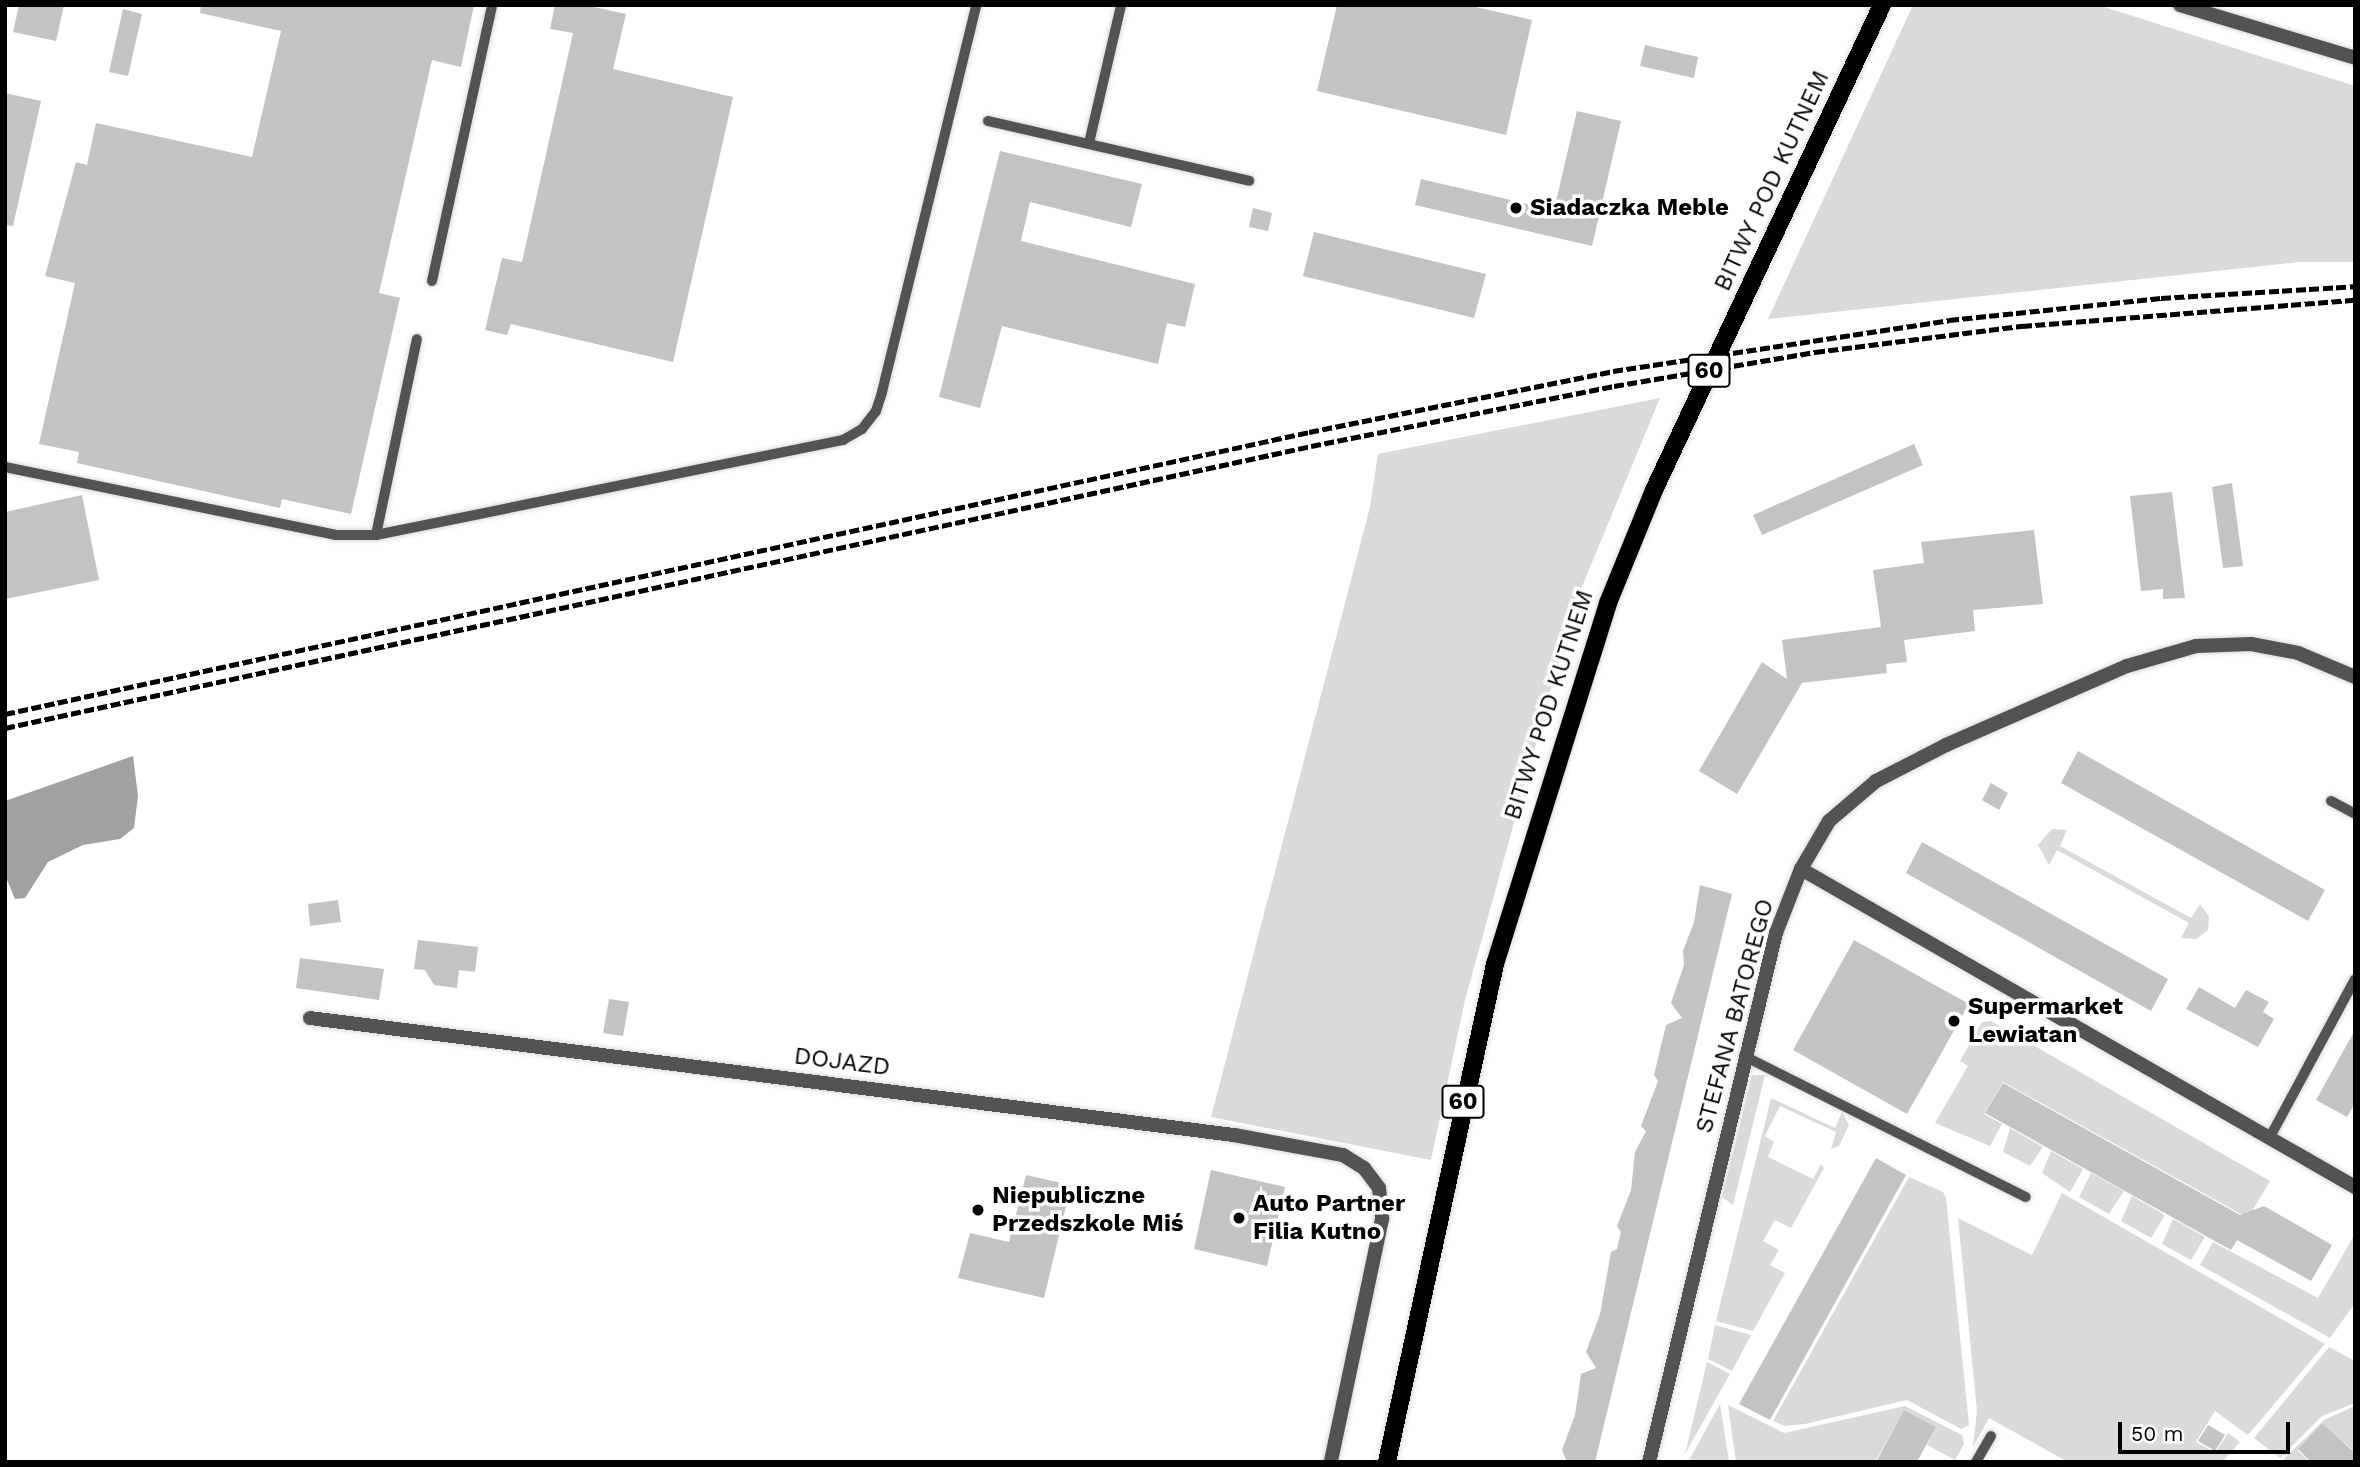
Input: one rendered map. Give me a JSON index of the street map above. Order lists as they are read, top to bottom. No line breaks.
{"streets":{"main road":["BITWY POD KUTNEM","60"],"street":["STEFANA BATOREGO","DOJAZD"]},"places":["Siadaczka Meble","Supermarket Lewiatan","Niepubliczne Przedszkole Miś","Auto Partner Filia Kutno"],"scale_bar":"50 m"}
